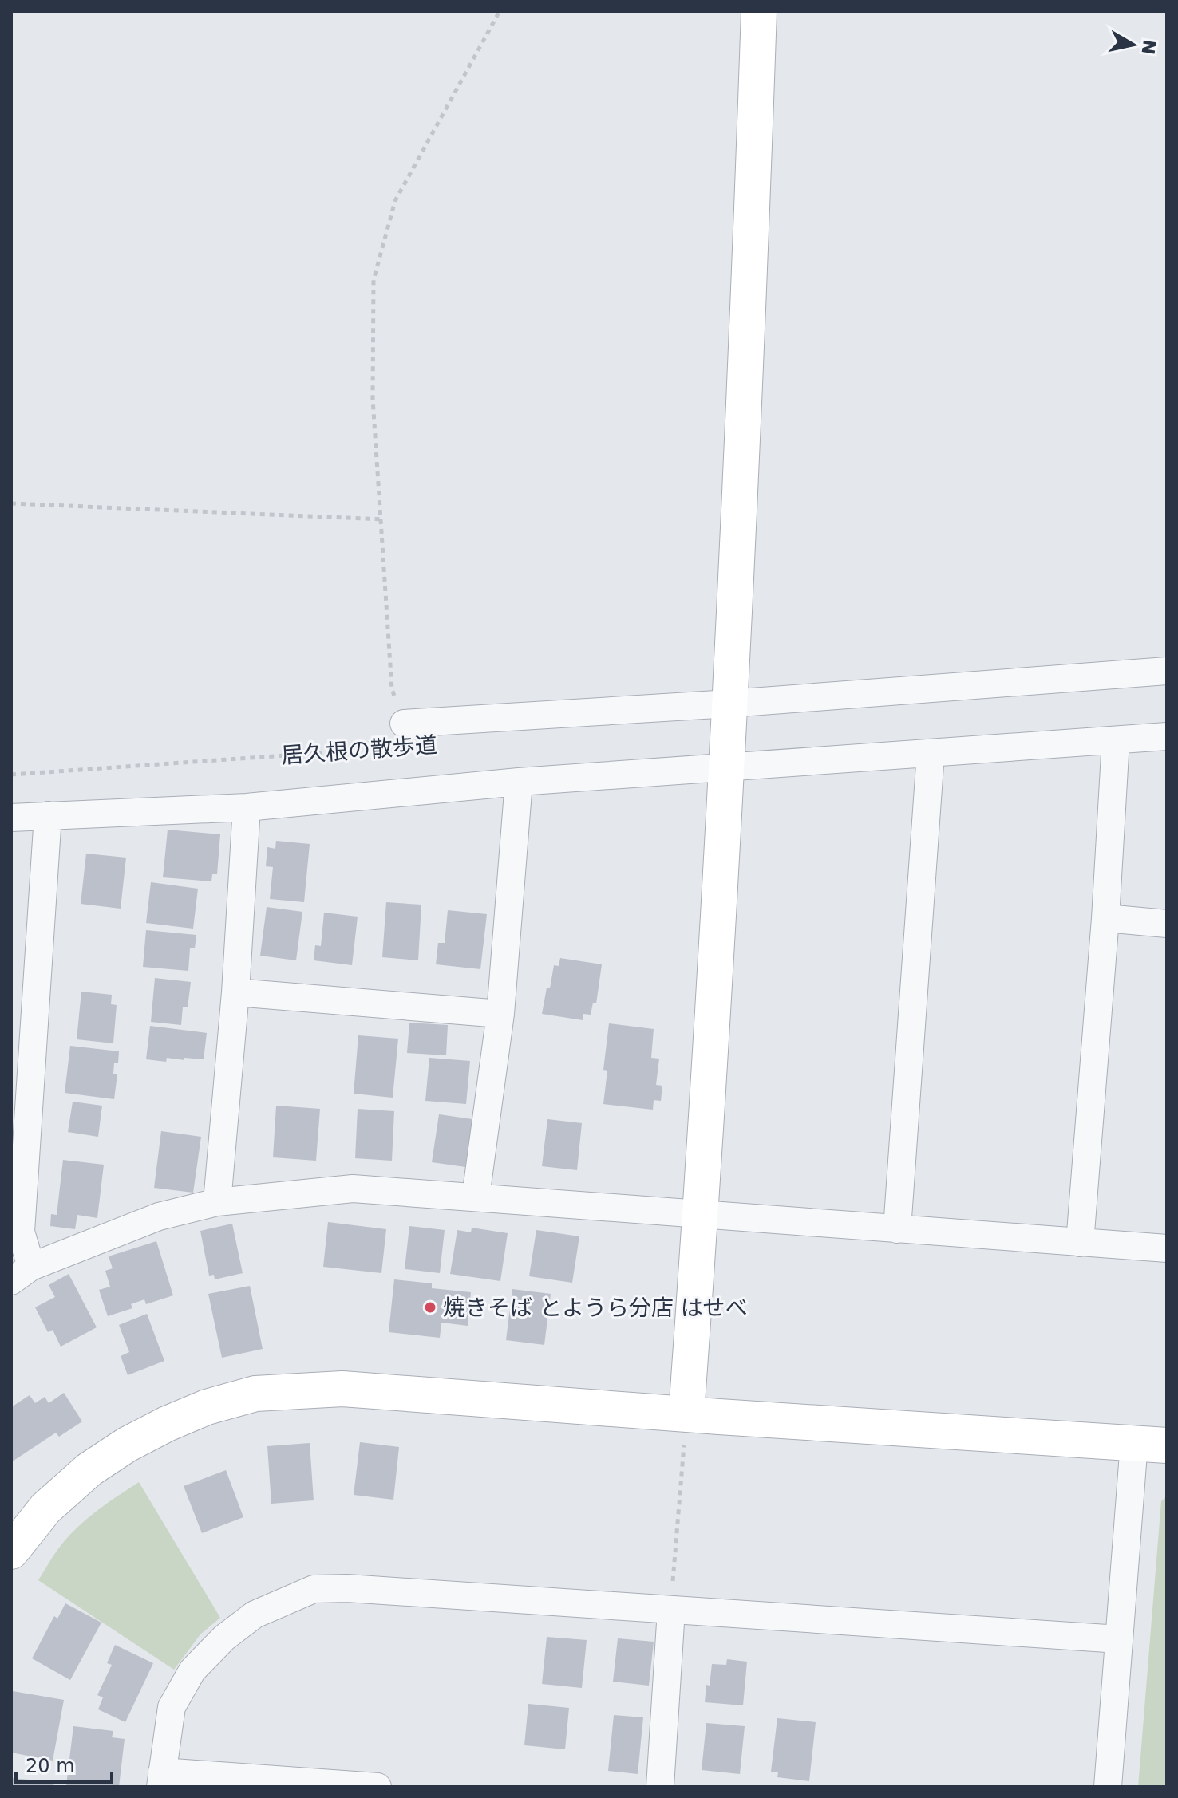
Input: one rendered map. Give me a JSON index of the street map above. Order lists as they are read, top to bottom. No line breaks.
{"streets":{"path":["居久根の散歩道"]},"places":["焼きそば とようら分店 はせべ"],"scale_bar":"20 m","north":"right"}
